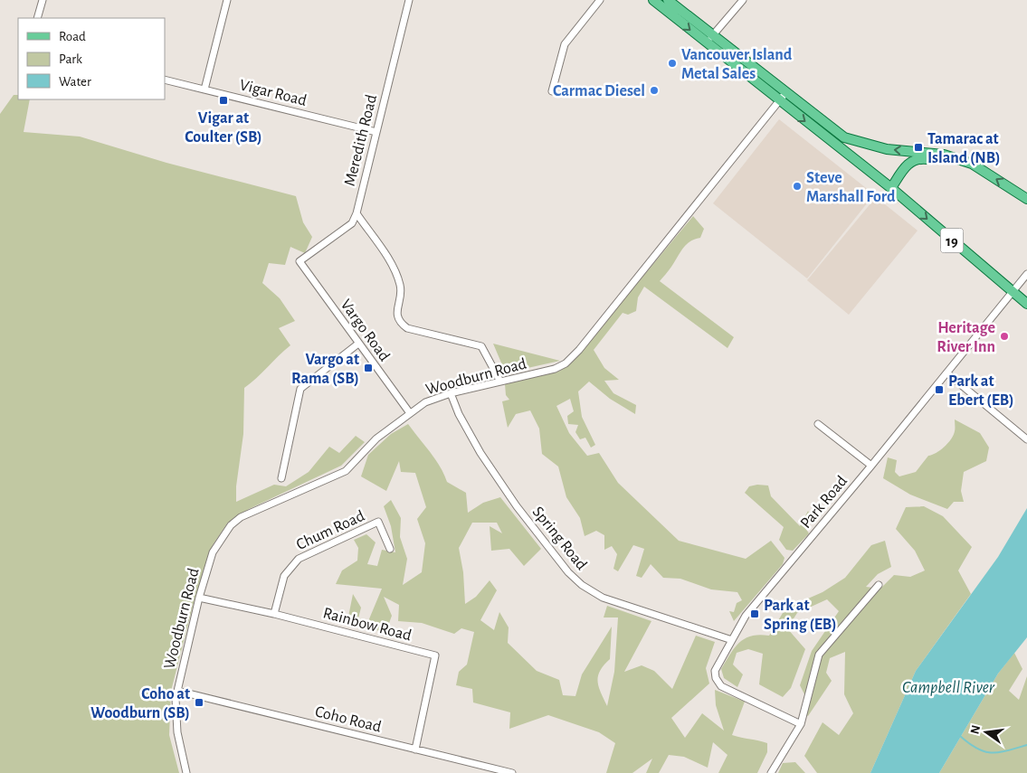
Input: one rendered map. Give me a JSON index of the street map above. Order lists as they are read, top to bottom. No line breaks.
{"streets":{"main road":["19"],"street":["Vigar Road","Meredith Road","Vargo Road","Woodburn Road","Park Road","Chum Road","Spring Road","Rainbow Road","Coho Road"]},"crossings":[["Vigar Road","Meredith Road"],["Meredith Road","Vargo Road"],["19","Woodburn Road"],["19","Park Road"],["Vargo Road","Woodburn Road"],["Woodburn Road","Spring Road"],["Woodburn Road","Rainbow Road"],["Woodburn Road","Coho Road"],["Park Road","Spring Road"],["Chum Road","Rainbow Road"],["Rainbow Road","Coho Road"]],"water":["Campbell River"],"places":{"other":["Vancouver Island Metal Sales","Carmac Diesel","Steve Marshall Ford","Heritage River Inn"],"transit":["Vigar at Coulter (SB)","Tamarac at Island (NB)","Vargo at Rama (SB)","Park at Ebert (EB)","Park at Spring (EB)","Coho at Woodburn (SB)"]},"legend":["Road","Park","Water"],"north":"left"}
